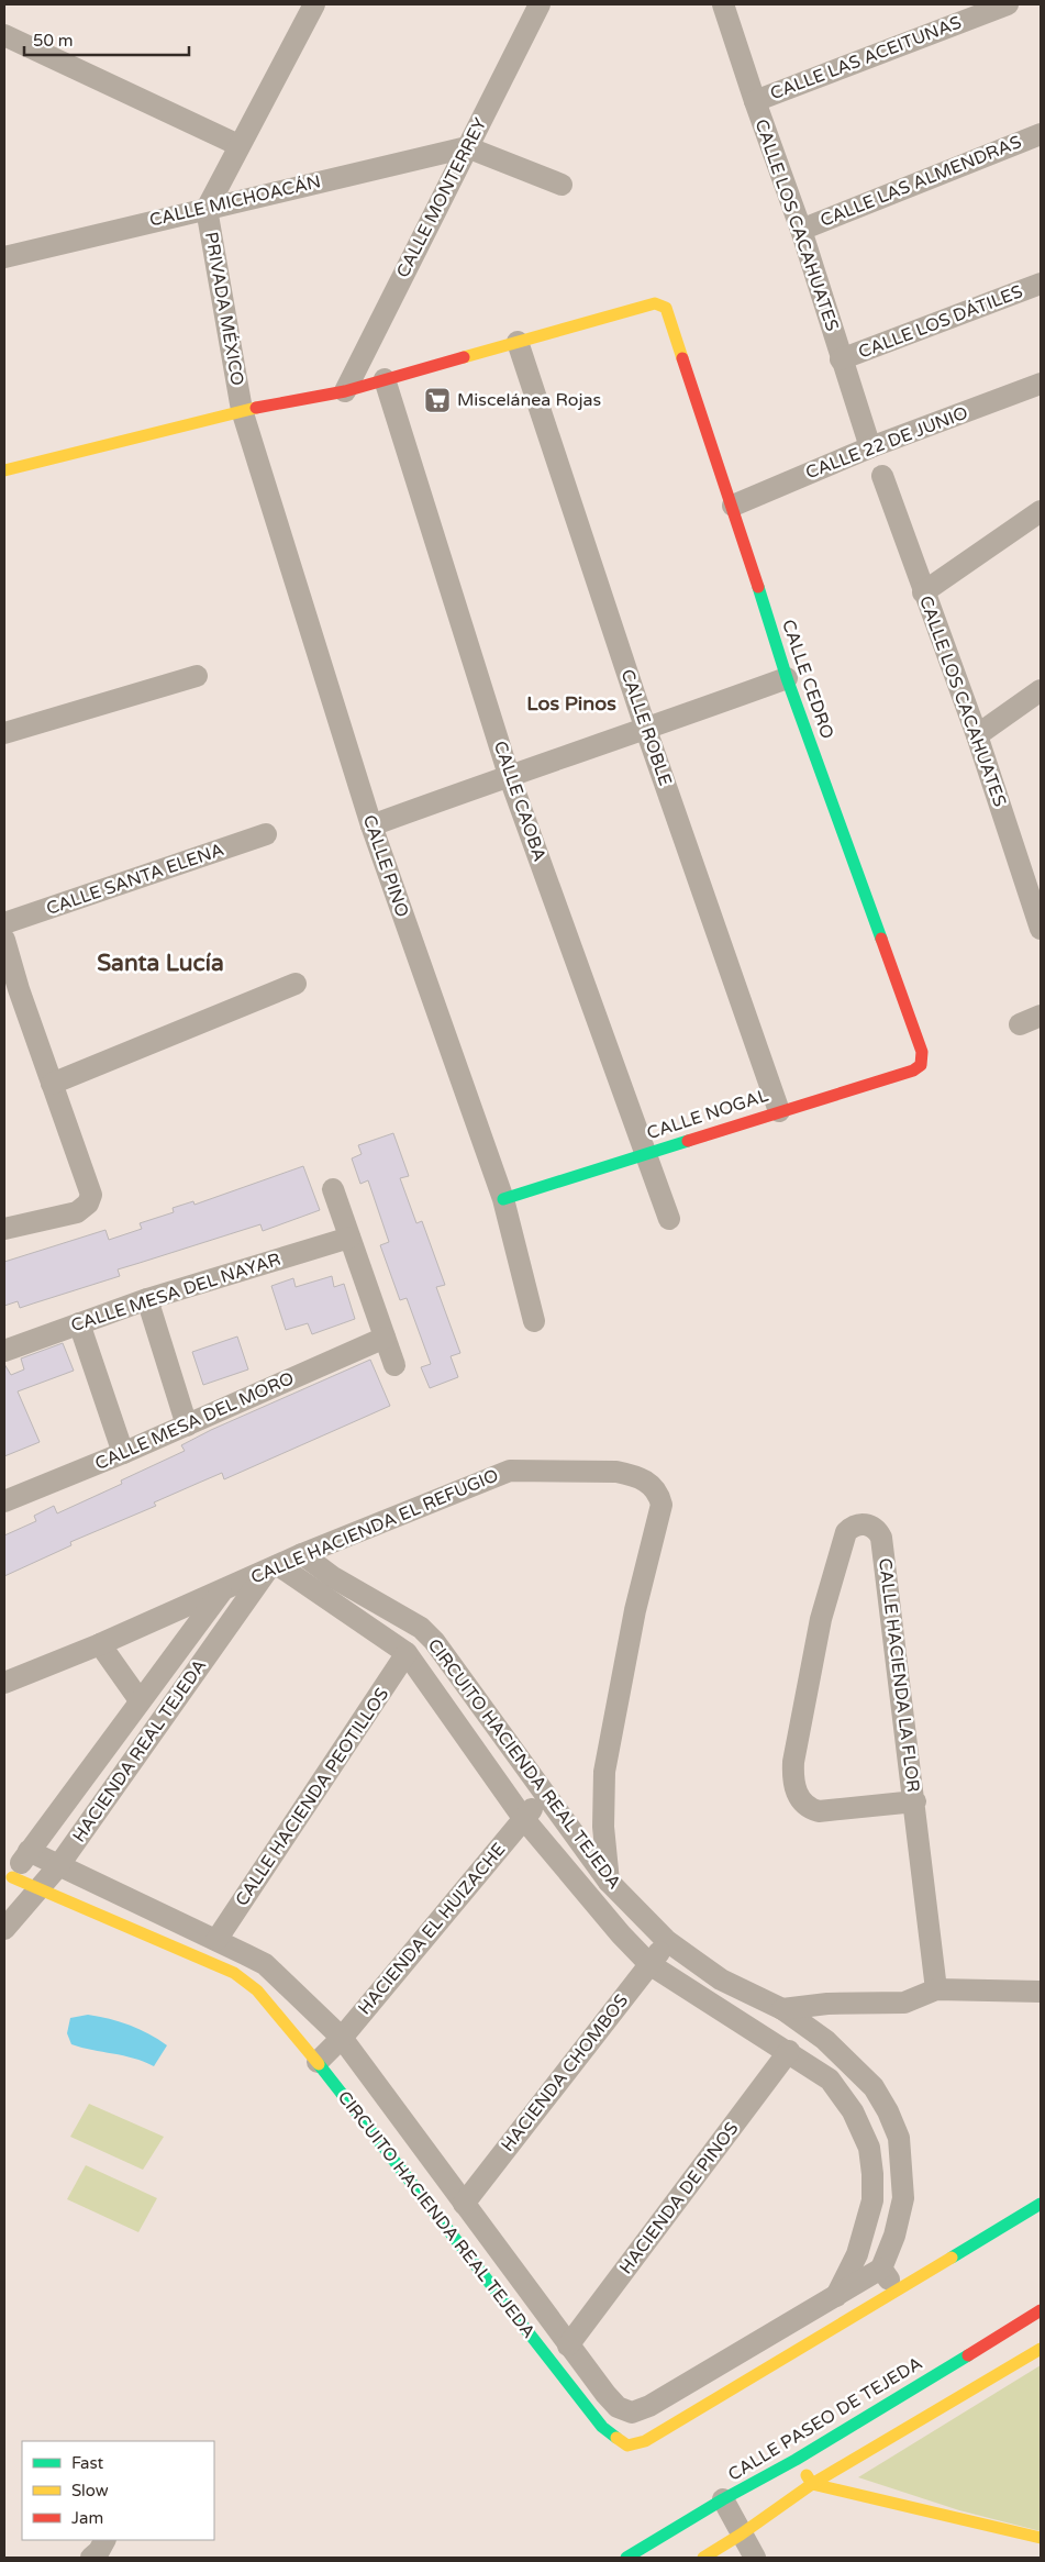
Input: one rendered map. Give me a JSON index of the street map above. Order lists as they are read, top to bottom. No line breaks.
{"streets":{"street":["CALLE LAS ACEITUNAS","CALLE LAS ALMENDRAS","CALLE MONTERREY","CALLE MICHOACÁN","CALLE LOS CACAHUATES","PRIVADA MÉXICO","CALLE LOS DÁTILES","CALLE 22 DE JUNIO","CALLE CEDRO","CALLE ROBLE","CALLE CAOBA","CALLE PINO","CALLE SANTA ELENA","CALLE NOGAL","CALLE MESA DEL NAYAR","CALLE MESA DEL MORO","CALLE HACIENDA EL REFUGIO","CALLE HACIENDA LA FLOR","HACIENDA REAL TEJEDA","CIRCUITO HACIENDA REAL TEJEDA","CALLE HACIENDA PEOTILLOS","HACIENDA EL HUIZACHE","HACIENDA CHOMBOS","HACIENDA DE PINOS","CALLE PASEO DE TEJEDA"]},"crossings":[["CALLE LAS ACEITUNAS","CALLE LOS CACAHUATES"],["CALLE LAS ALMENDRAS","CALLE LOS CACAHUATES"],["CALLE MONTERREY","CALLE MICHOACÁN"],["CALLE MICHOACÁN","PRIVADA MÉXICO"],["CALLE LOS CACAHUATES","CALLE LOS DÁTILES"],["CALLE LOS CACAHUATES","CALLE 22 DE JUNIO"],["PRIVADA MÉXICO","CALLE PINO"],["CALLE 22 DE JUNIO","CALLE CEDRO"],["CALLE CEDRO","CALLE ROBLE"],["CALLE CEDRO","CALLE NOGAL"],["CALLE ROBLE","CALLE NOGAL"],["CALLE CAOBA","CALLE NOGAL"],["CALLE PINO","CALLE NOGAL"],["CALLE HACIENDA EL REFUGIO","HACIENDA REAL TEJEDA"],["CALLE HACIENDA EL REFUGIO","CIRCUITO HACIENDA REAL TEJEDA"],["HACIENDA REAL TEJEDA","CIRCUITO HACIENDA REAL TEJEDA"],["CIRCUITO HACIENDA REAL TEJEDA","CALLE HACIENDA PEOTILLOS"],["CIRCUITO HACIENDA REAL TEJEDA","HACIENDA EL HUIZACHE"],["CIRCUITO HACIENDA REAL TEJEDA","HACIENDA CHOMBOS"],["CIRCUITO HACIENDA REAL TEJEDA","HACIENDA DE PINOS"]],"districts":["Los Pinos","Santa Lucía"],"places":{"supermarket":["Miscelánea Rojas"]},"legend":["Fast","Slow","Jam"],"scale_bar":"50 m"}
